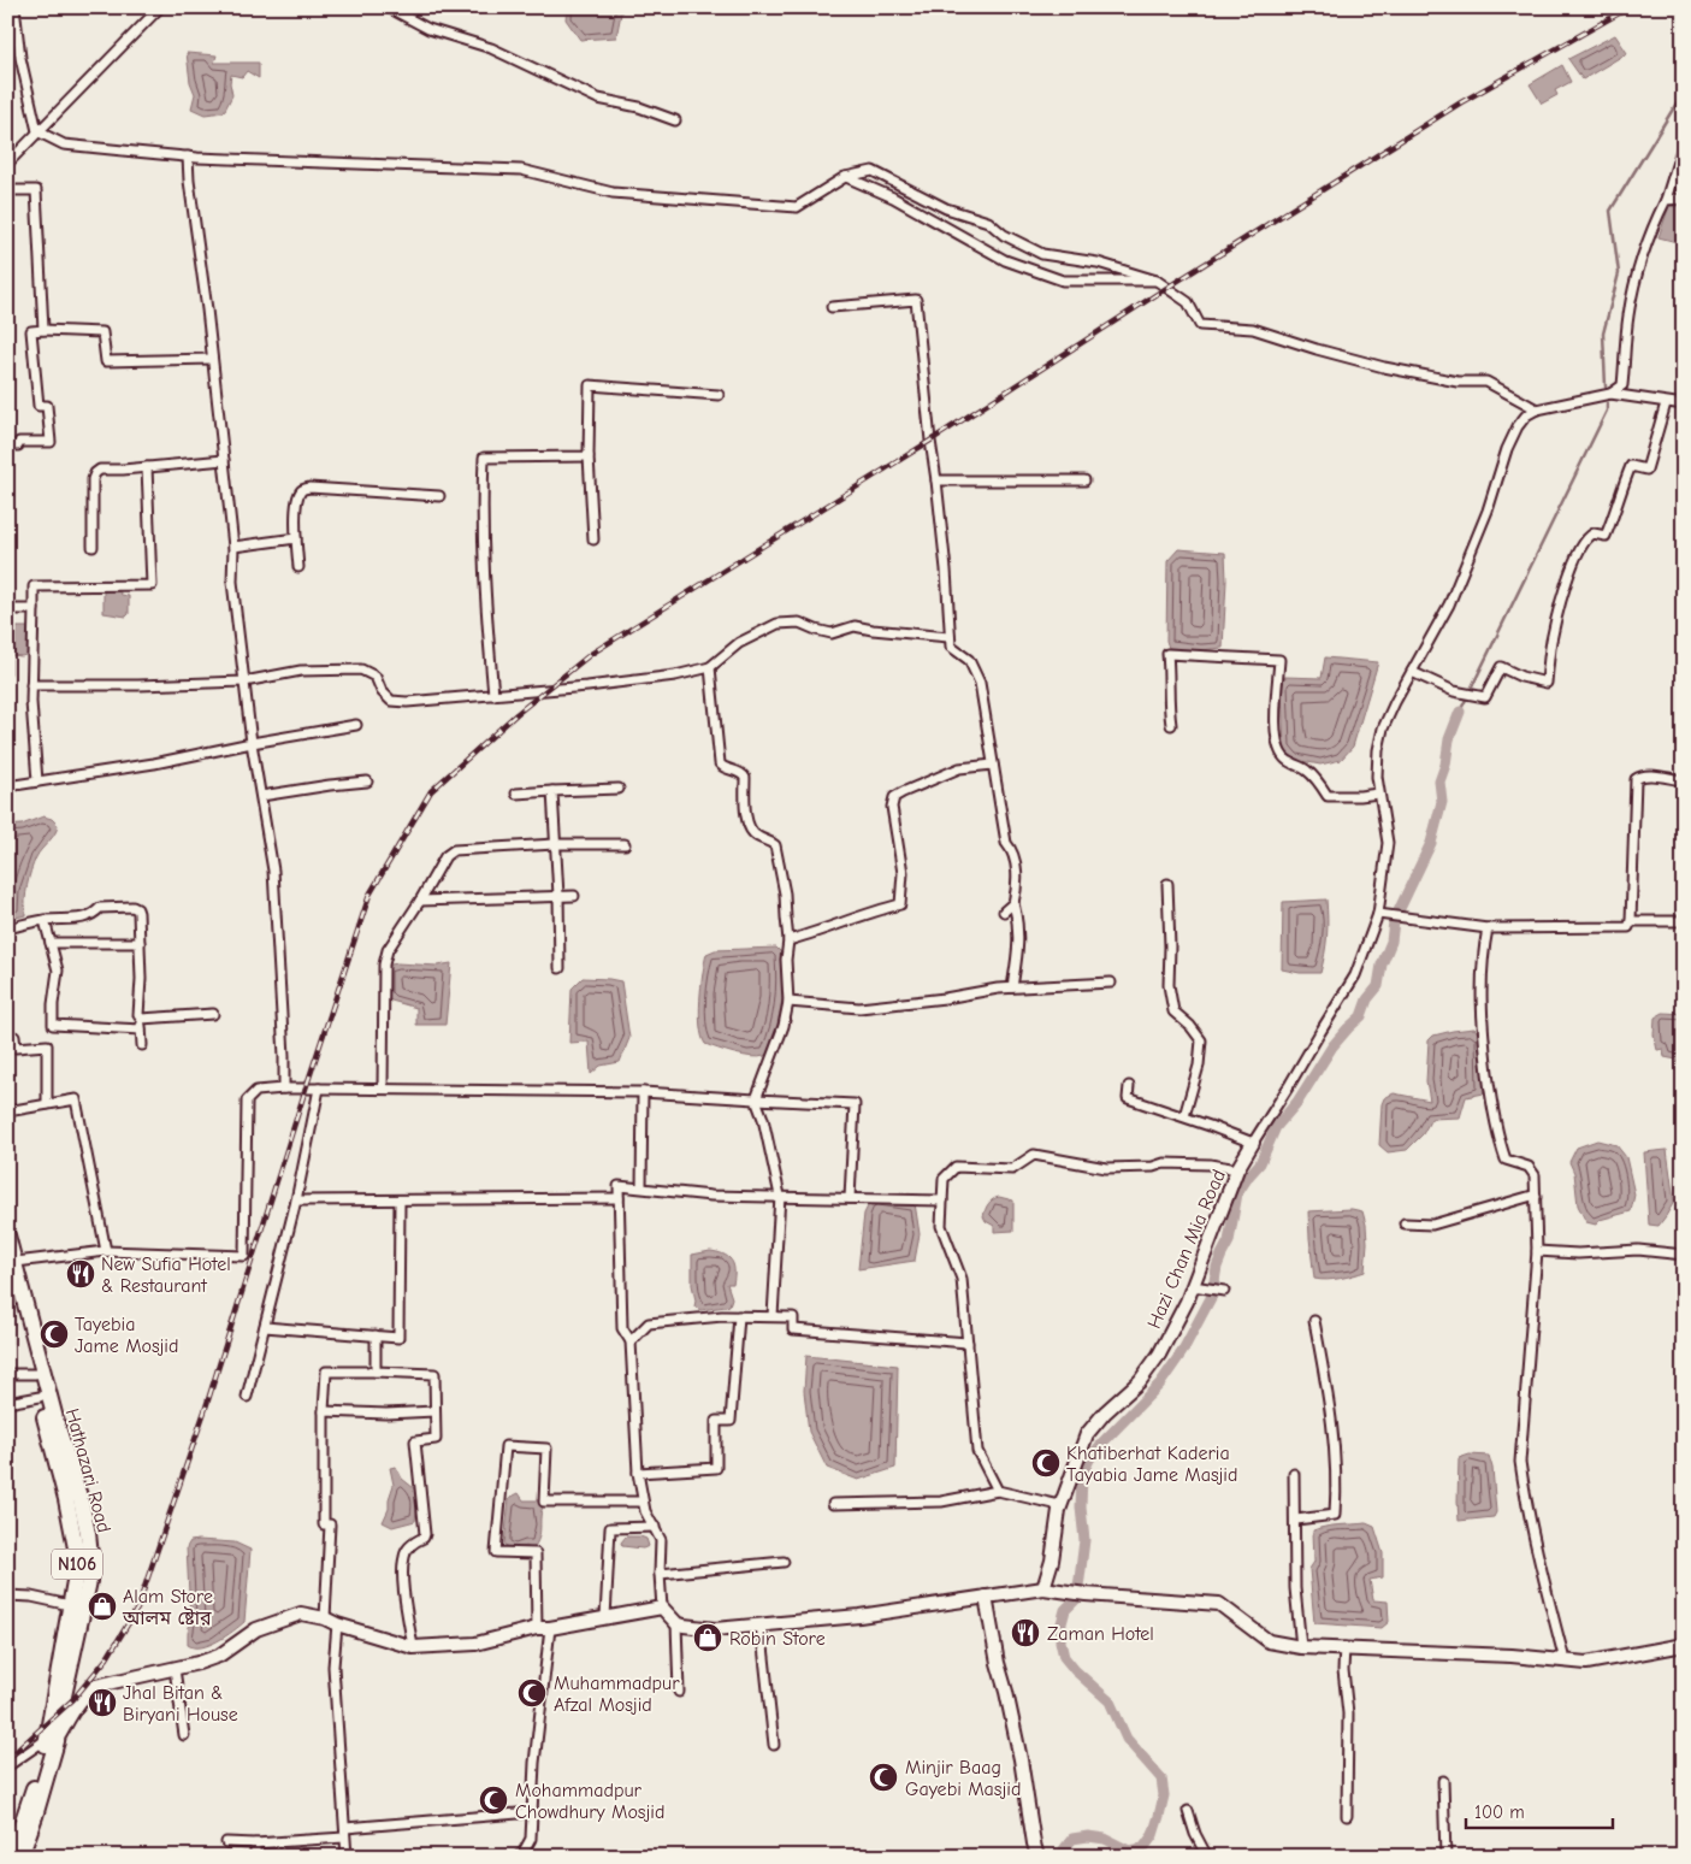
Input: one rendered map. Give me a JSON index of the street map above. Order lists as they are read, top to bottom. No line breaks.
{"streets":{"highway":["Hathazari Road","N106"],"street":["Hazi Chan Mia Road"]},"places":{"restaurant":["New Sufia Hotel & Restaurant","Zaman Hotel","Jhal Bitan & Biryani House"],"mosque":["Tayebia Jame Mosjid","Khatiberhat Kaderia Tayabia Jame Masjid","Muhammadpur Afzal Mosjid","Minjir Baag Gayebi Masjid","Mohammadpur Chowdhury Mosjid"],"shop":["Alam Store আলম ষ্টোর","Robin Store"]},"scale_bar":"100 m"}
